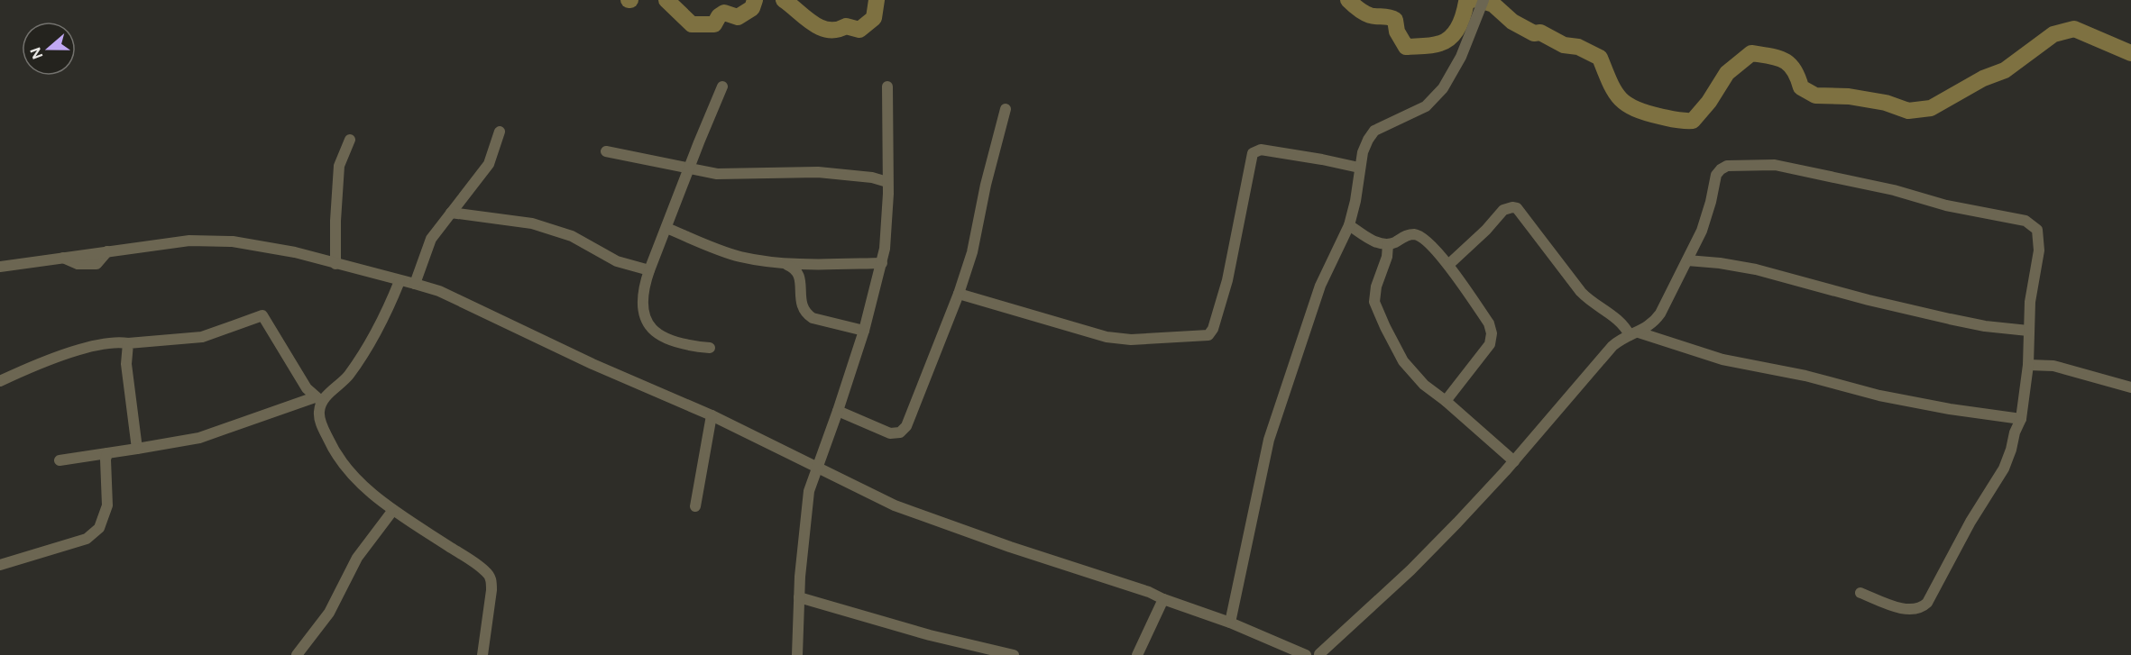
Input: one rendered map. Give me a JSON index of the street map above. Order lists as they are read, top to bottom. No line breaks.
{"north":"left"}
